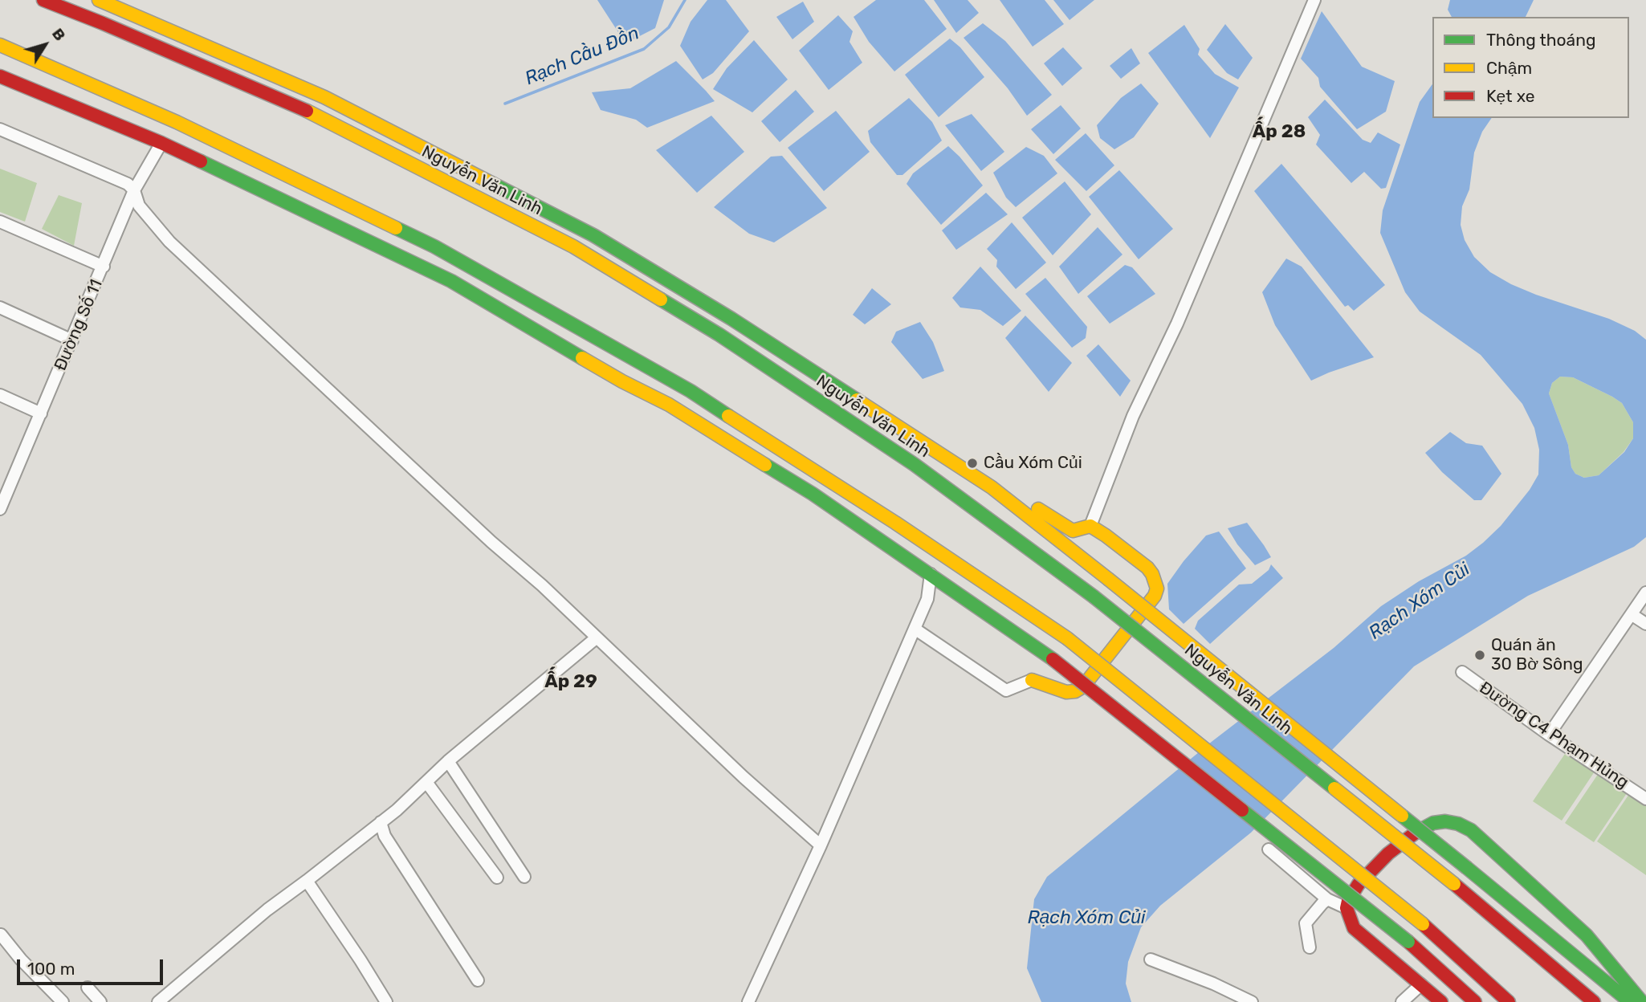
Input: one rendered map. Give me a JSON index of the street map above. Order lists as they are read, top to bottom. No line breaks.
{"streets":{"main road":["Nguyễn Văn Linh"],"street":["Đường Số 11","Đường C4 Phạm Hủng"]},"districts":["Ấp 28","Ấp 29"],"water":["Rạch Cầu Đồn","Rạch Xóm Củi"],"places":["Cầu Xóm Củi","Quán ăn 30 Bờ Sông"],"legend":["Thông thoáng","Chậm","Kẹt xe"],"scale_bar":"100 m","north":"top right"}
